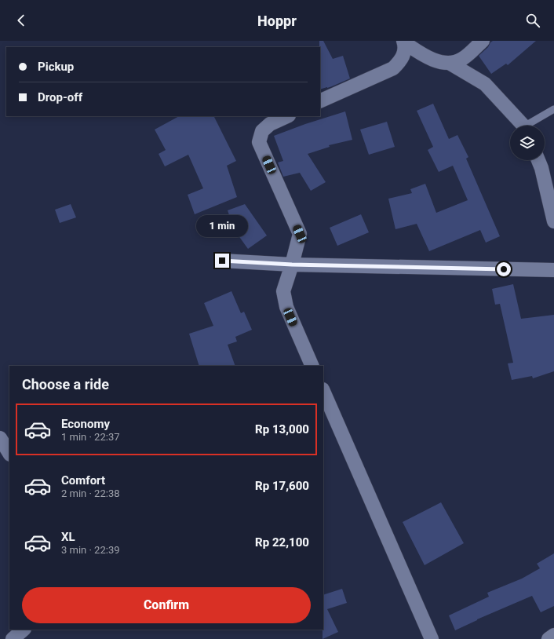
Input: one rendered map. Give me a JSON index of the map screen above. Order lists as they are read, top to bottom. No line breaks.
{"page":{"header":"Hoppr","banner":["Pickup","Drop-off"],"bubble":"1 min","heading":"Choose a ride","list":[{"name":"Economy","note":"1 min · 22:37","value":"Rp 13,000"},{"name":"Comfort","note":"2 min · 22:38","value":"Rp 17,600"},{"name":"XL","note":"3 min · 22:39","value":"Rp 22,100"}],"buttons":"Confirm"}}
